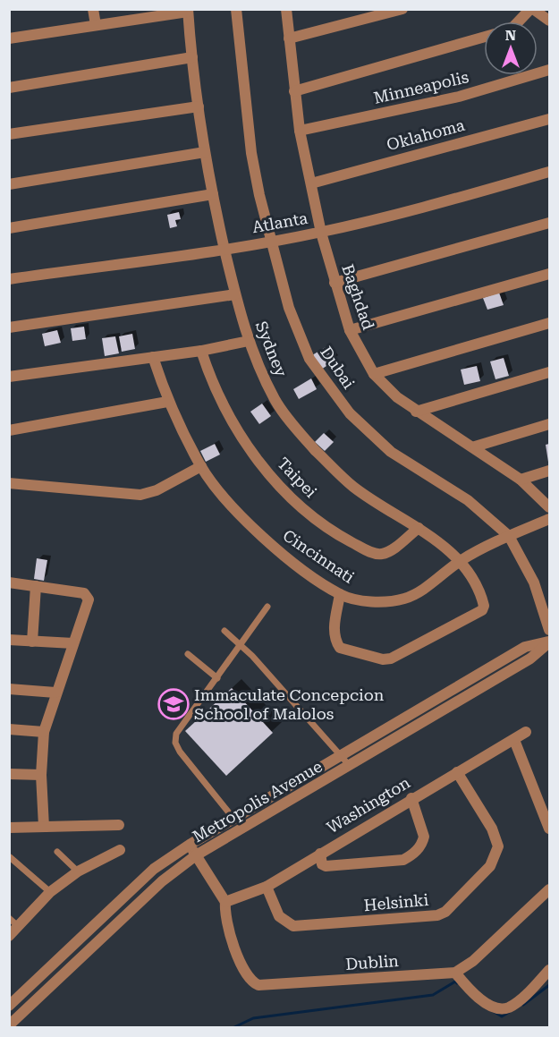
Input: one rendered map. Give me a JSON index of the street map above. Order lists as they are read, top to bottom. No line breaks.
{"streets":{"street":["Minneapolis","Oklahoma","Atlanta","Baghdad","Sydney","Dubai","Taipei","Cincinnati","Metropolis Avenue","Washington","Helsinki","Dublin"]},"crossings":[["Minneapolis","Baghdad"],["Oklahoma","Baghdad"],["Atlanta","Baghdad"],["Atlanta","Sydney"],["Atlanta","Dubai"],["Sydney","Taipei"],["Sydney","Cincinnati"],["Dubai","Cincinnati"],["Washington","Helsinki"],["Washington","Dublin"]],"places":{"school or university":["Immaculate Concepcion School of Malolos"]},"north":"top"}
